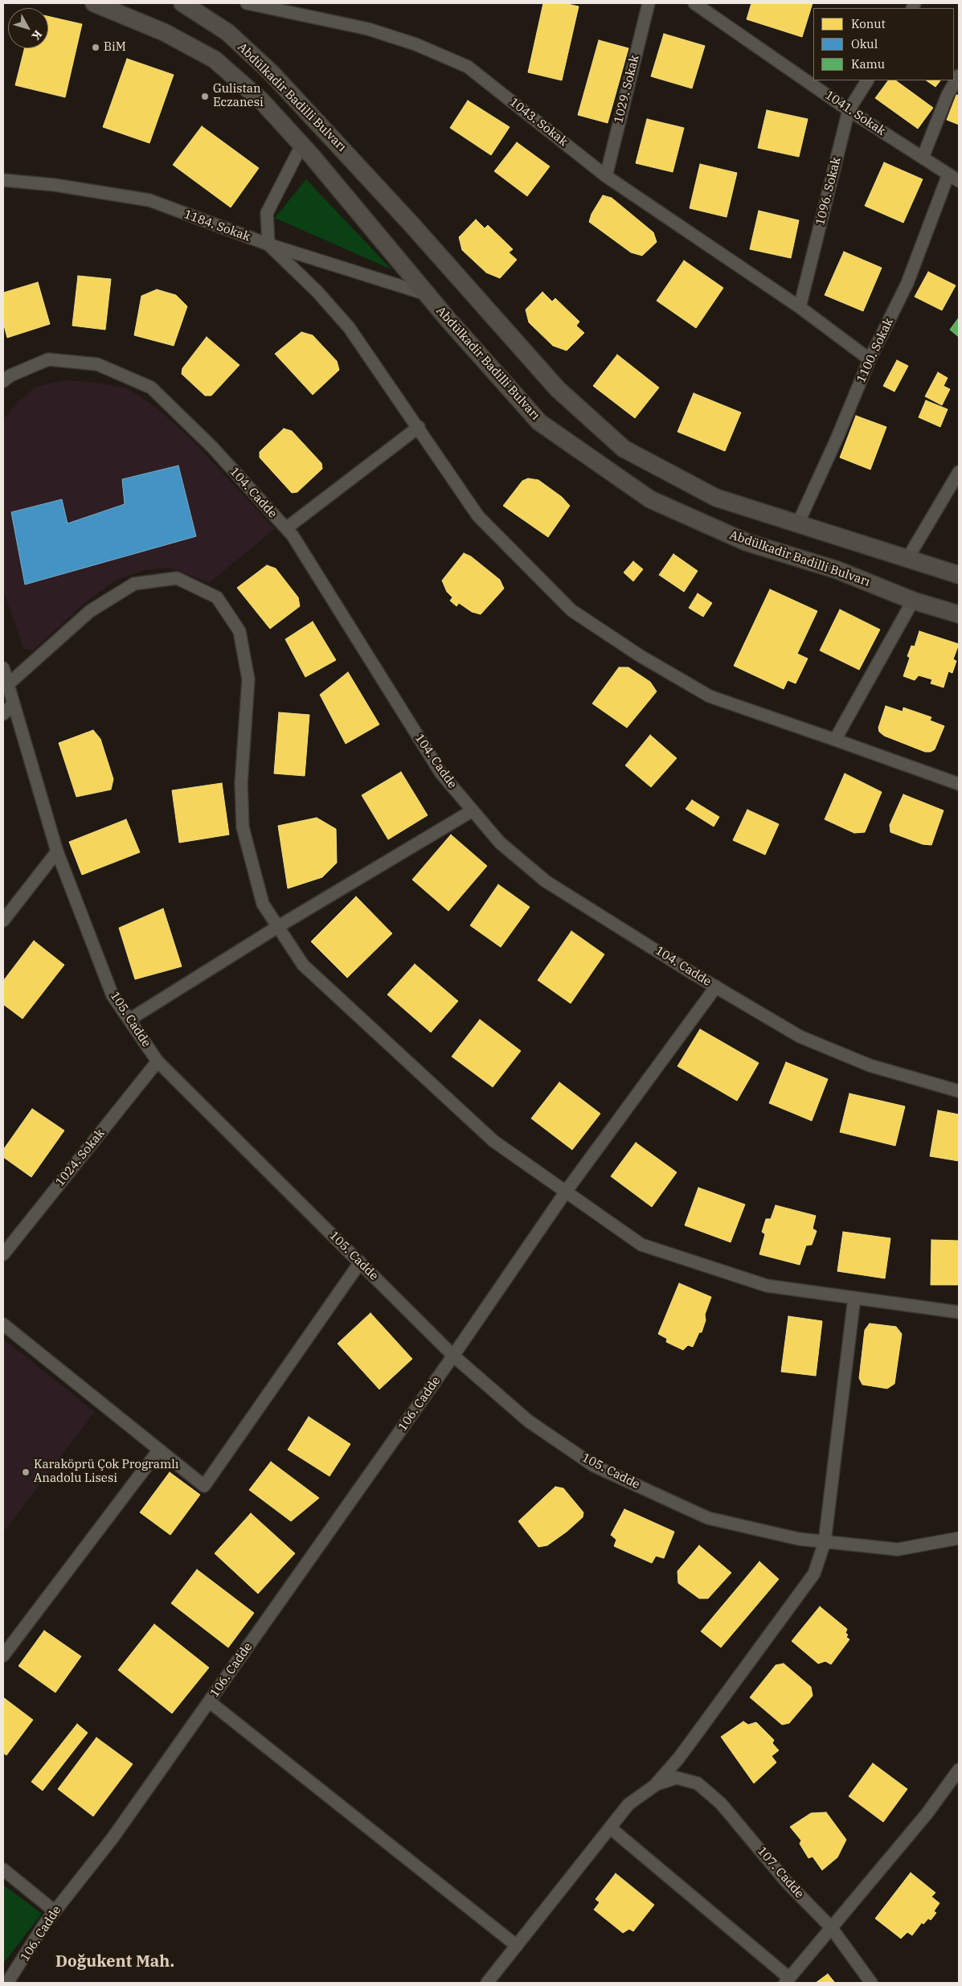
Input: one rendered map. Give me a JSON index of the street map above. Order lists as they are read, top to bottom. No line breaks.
{"streets":{"main road":["Abdülkadir Badilli Bulvarı"],"street":["1029. Sokak","1041. Sokak","1043. Sokak","1096. Sokak","1184. Sokak","1100. Sokak","104. Cadde","105. Cadde","1024. Sokak","106. Cadde","107. Cadde"]},"crossings":[["1029. Sokak","1043. Sokak"],["Abdülkadir Badilli Bulvarı","1184. Sokak"],["Abdülkadir Badilli Bulvarı","1100. Sokak"],["1041. Sokak","1096. Sokak"],["1041. Sokak","1100. Sokak"],["1043. Sokak","1096. Sokak"],["1043. Sokak","1100. Sokak"],["104. Cadde","106. Cadde"],["105. Cadde","1024. Sokak"],["105. Cadde","106. Cadde"]],"districts":["Doğukent Mah."],"places":["BiM","Gulistan Eczanesi","Karaköprü Çok Programlı Anadolu Lisesi"],"legend":["Konut","Okul","Kamu"],"north":"bottom right"}
